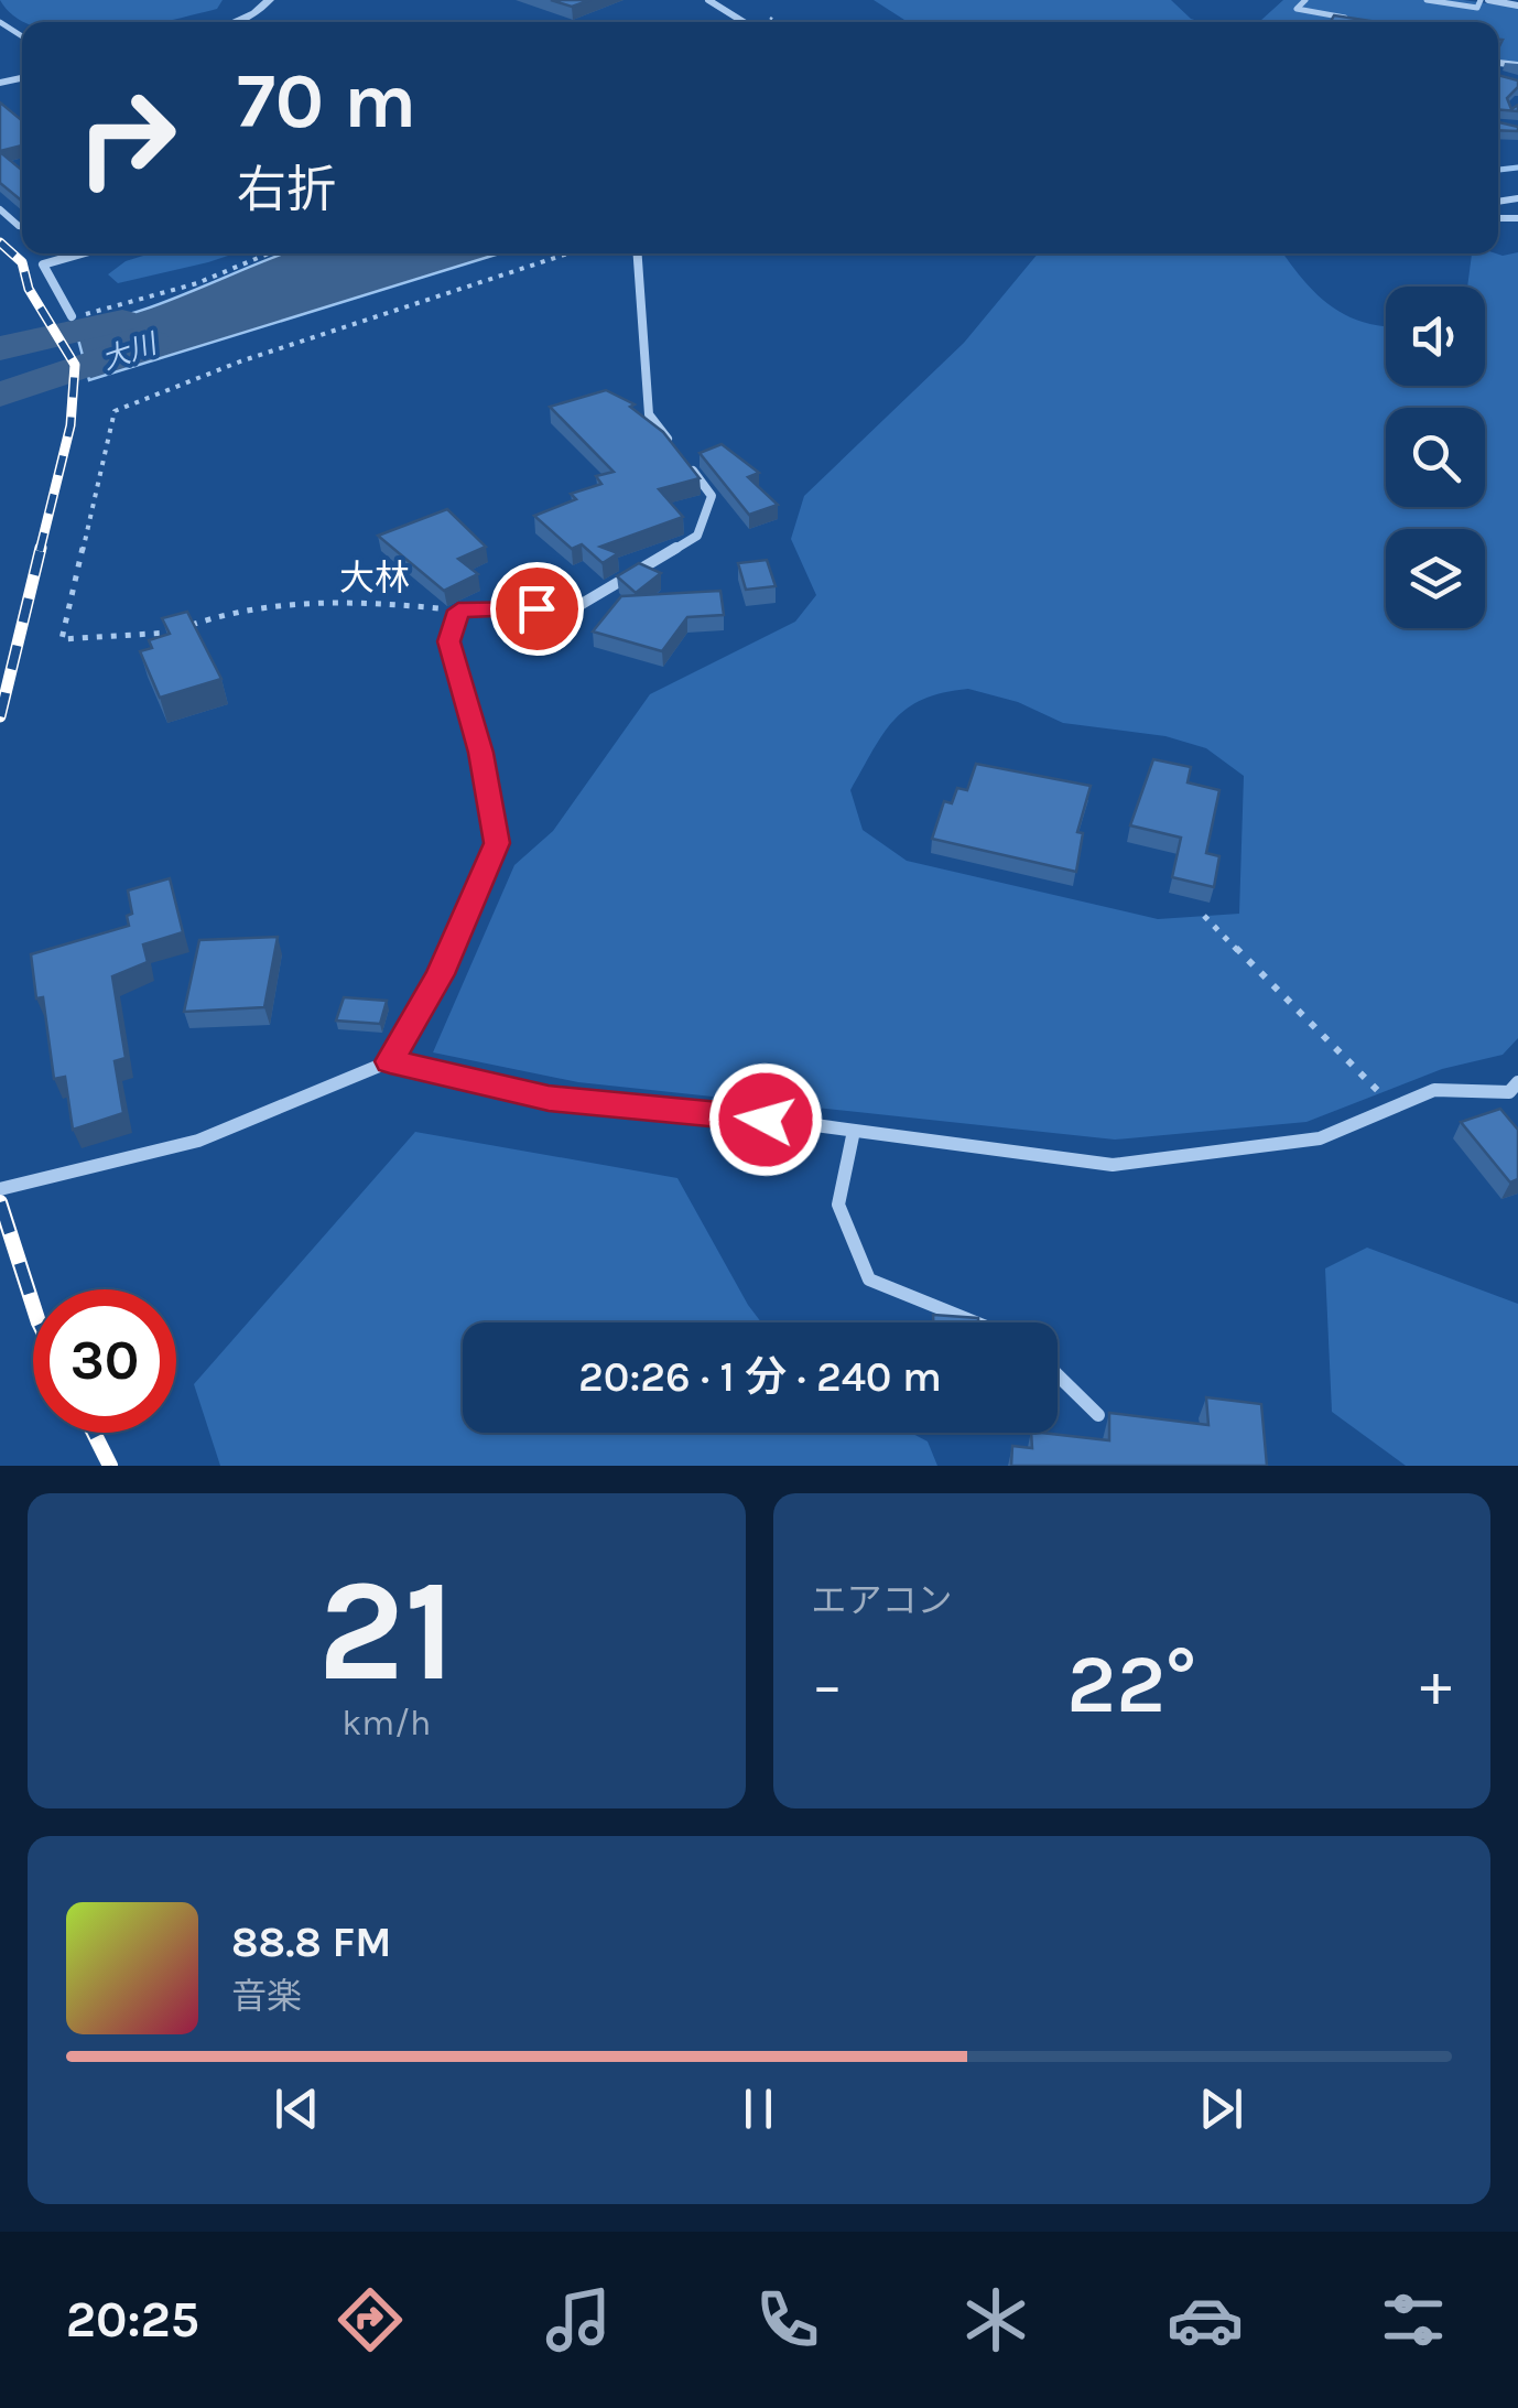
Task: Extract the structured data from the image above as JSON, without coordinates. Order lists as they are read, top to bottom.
{
  "districts": ["大林"],
  "water": ["大川"],
  "page": {
    "turn": ["70 m", "右折"],
    "limit": "30",
    "trip": "20:26 · 1 分 · 240 m",
    "tile": [
      ["21", "km/h"],
      "エアコン"
    ],
    "heat": ["−", "22°", "+"],
    "song": ["88.8 FM", "音楽"],
    "tabs": "20:25"
  }
}
